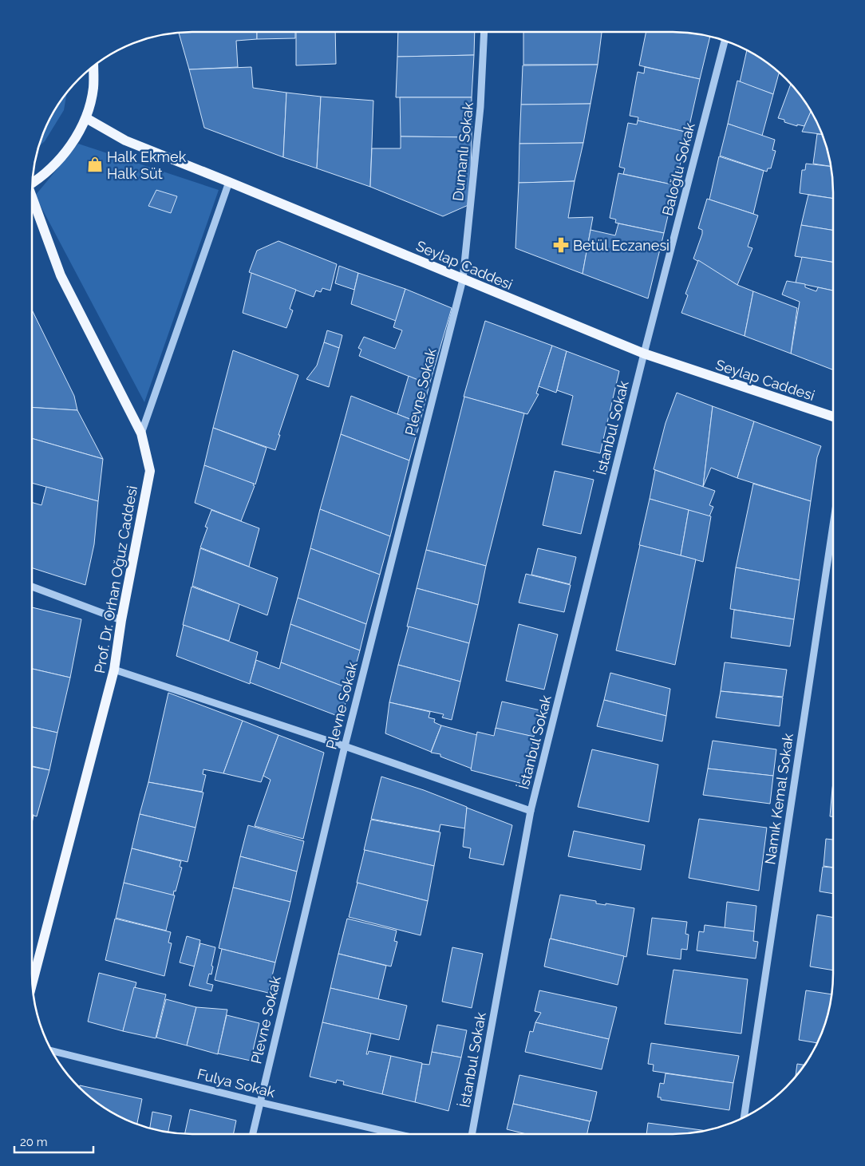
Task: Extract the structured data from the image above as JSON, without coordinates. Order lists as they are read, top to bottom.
{
  "streets": {
    "main road": ["Seylap Caddesi", "Prof. Dr. Orhan Oğuz Caddesi"],
    "street": [
      "Dumanlı Sokak",
      "Baloğlu Sokak",
      "Plevne Sokak",
      "İstanbul Sokak",
      "Namık Kemal Sokak",
      "Fulya Sokak"
    ]
  },
  "crossings": [
    ["Dumanlı Sokak", "Seylap Caddesi"],
    ["Dumanlı Sokak", "Plevne Sokak"],
    ["Baloğlu Sokak", "Seylap Caddesi"],
    ["Baloğlu Sokak", "İstanbul Sokak"],
    ["Seylap Caddesi", "Plevne Sokak"],
    ["Seylap Caddesi", "İstanbul Sokak"],
    ["Plevne Sokak", "Fulya Sokak"]
  ],
  "places": {
    "shop": ["Halk Ekmek Halk Süt"],
    "pharmacy": ["Betül Eczanesi"]
  },
  "scale_bar": "20 m"
}
